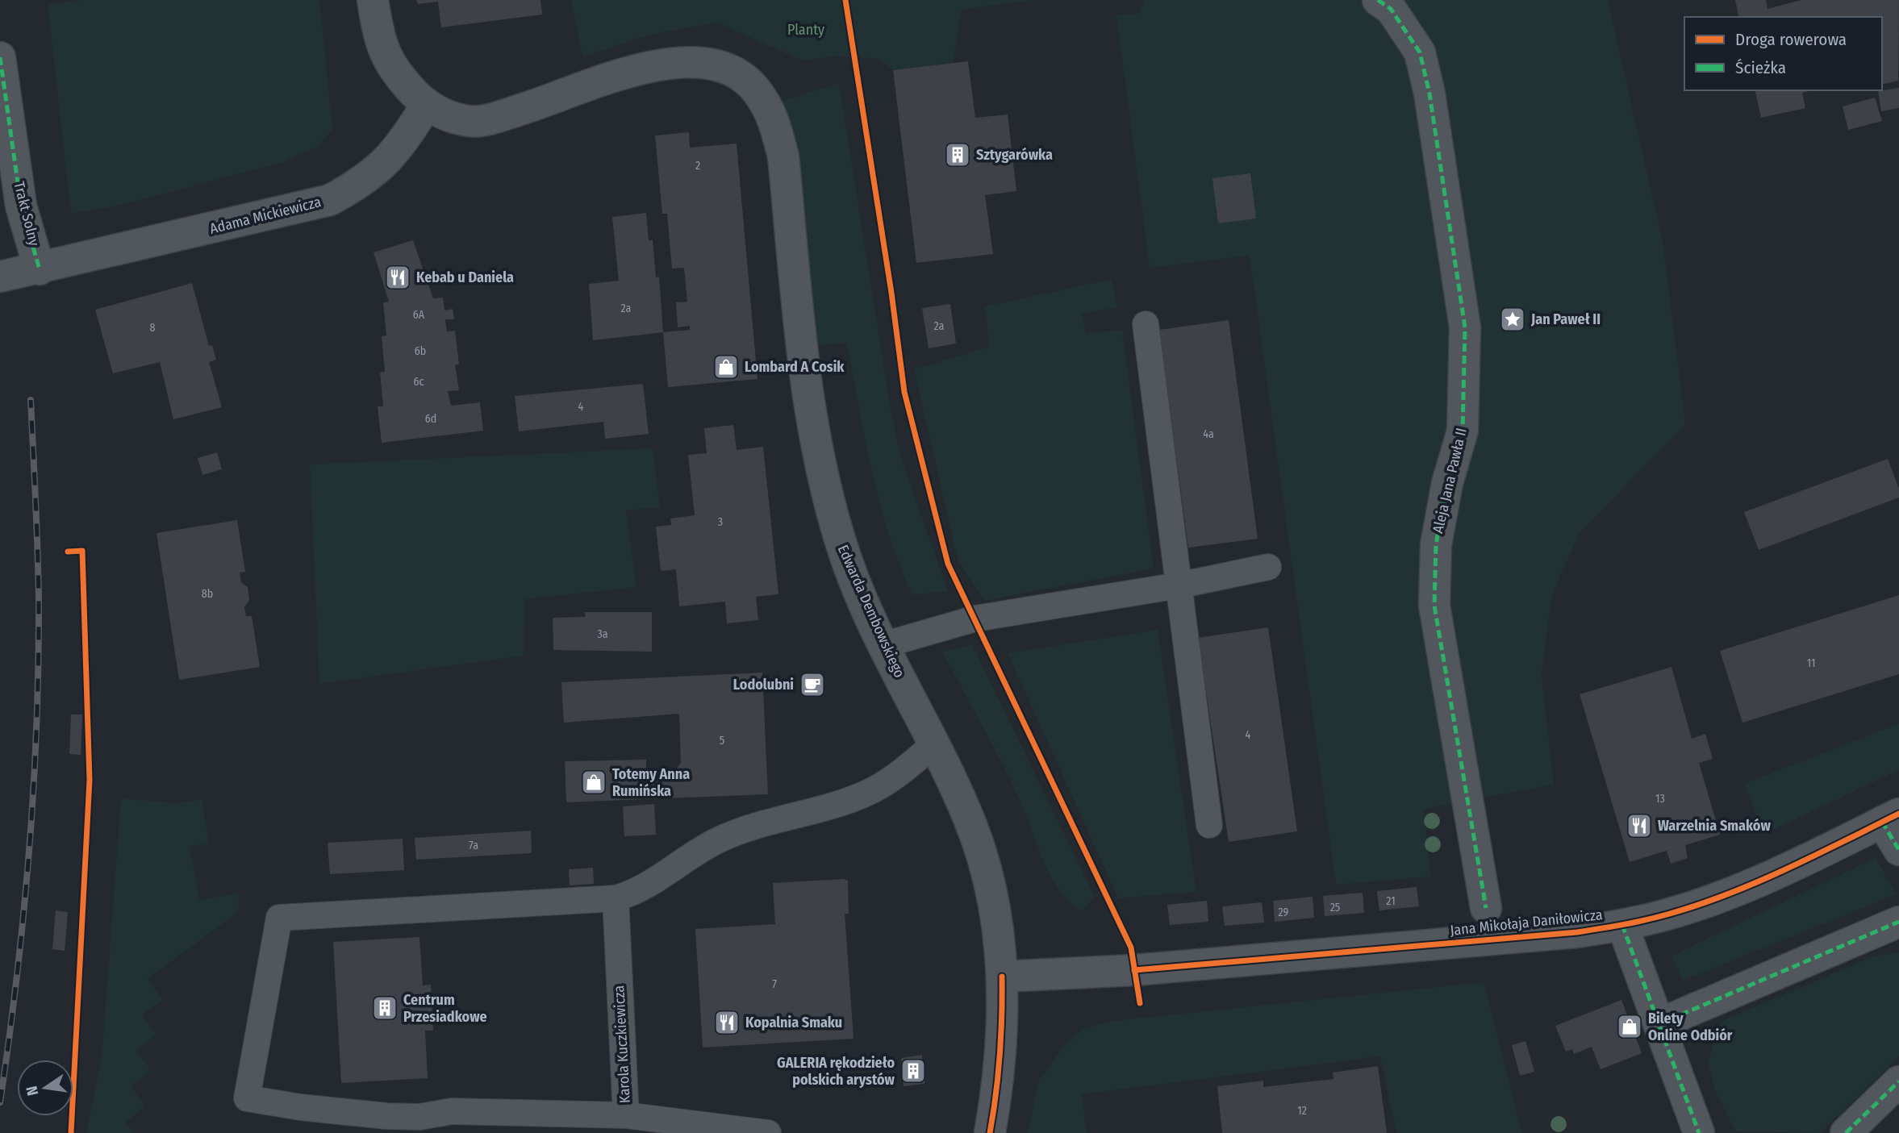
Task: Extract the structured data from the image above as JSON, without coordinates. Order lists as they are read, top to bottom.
{
  "streets": {
    "street": [
      "Trakt Solny",
      "Adama Mickiewicza",
      "Aleja Jana Pawła II",
      "Edwarda Dembowskiego",
      "Jana Mikołaja Daniłowicza"
    ],
    "lane": ["Karola Kuczkiewicza"]
  },
  "crossings": [
    ["Trakt Solny", "Adama Mickiewicza"],
    ["Adama Mickiewicza", "Edwarda Dembowskiego"],
    ["Edwarda Dembowskiego", "Jana Mikołaja Daniłowicza"]
  ],
  "parks": ["Planty"],
  "places": {
    "building": ["Sztygarówka", "Centrum Przesiadkowe", "GALERIA rękodzieło polskich arystów"],
    "restaurant": ["Kebab u Daniela", "Warzelnia Smaków", "Kopalnia Smaku"],
    "place": ["Jan Paweł II"],
    "shop": ["Lombard A Cosik", "Totemy Anna Rumińska", "Bilety Online Odbiór"],
    "cafe": ["Lodolubni"]
  },
  "house_numbers": [
    "2",
    "2a",
    "6A",
    "2a",
    "8",
    "6b",
    "6c",
    "4",
    "6d",
    "4a",
    "3",
    "8b",
    "3a",
    "11",
    "4",
    "5",
    "13",
    "7a",
    "21",
    "25",
    "29",
    "7",
    "12"
  ],
  "legend": ["Droga rowerowa", "Ścieżka"],
  "north": "left"
}
